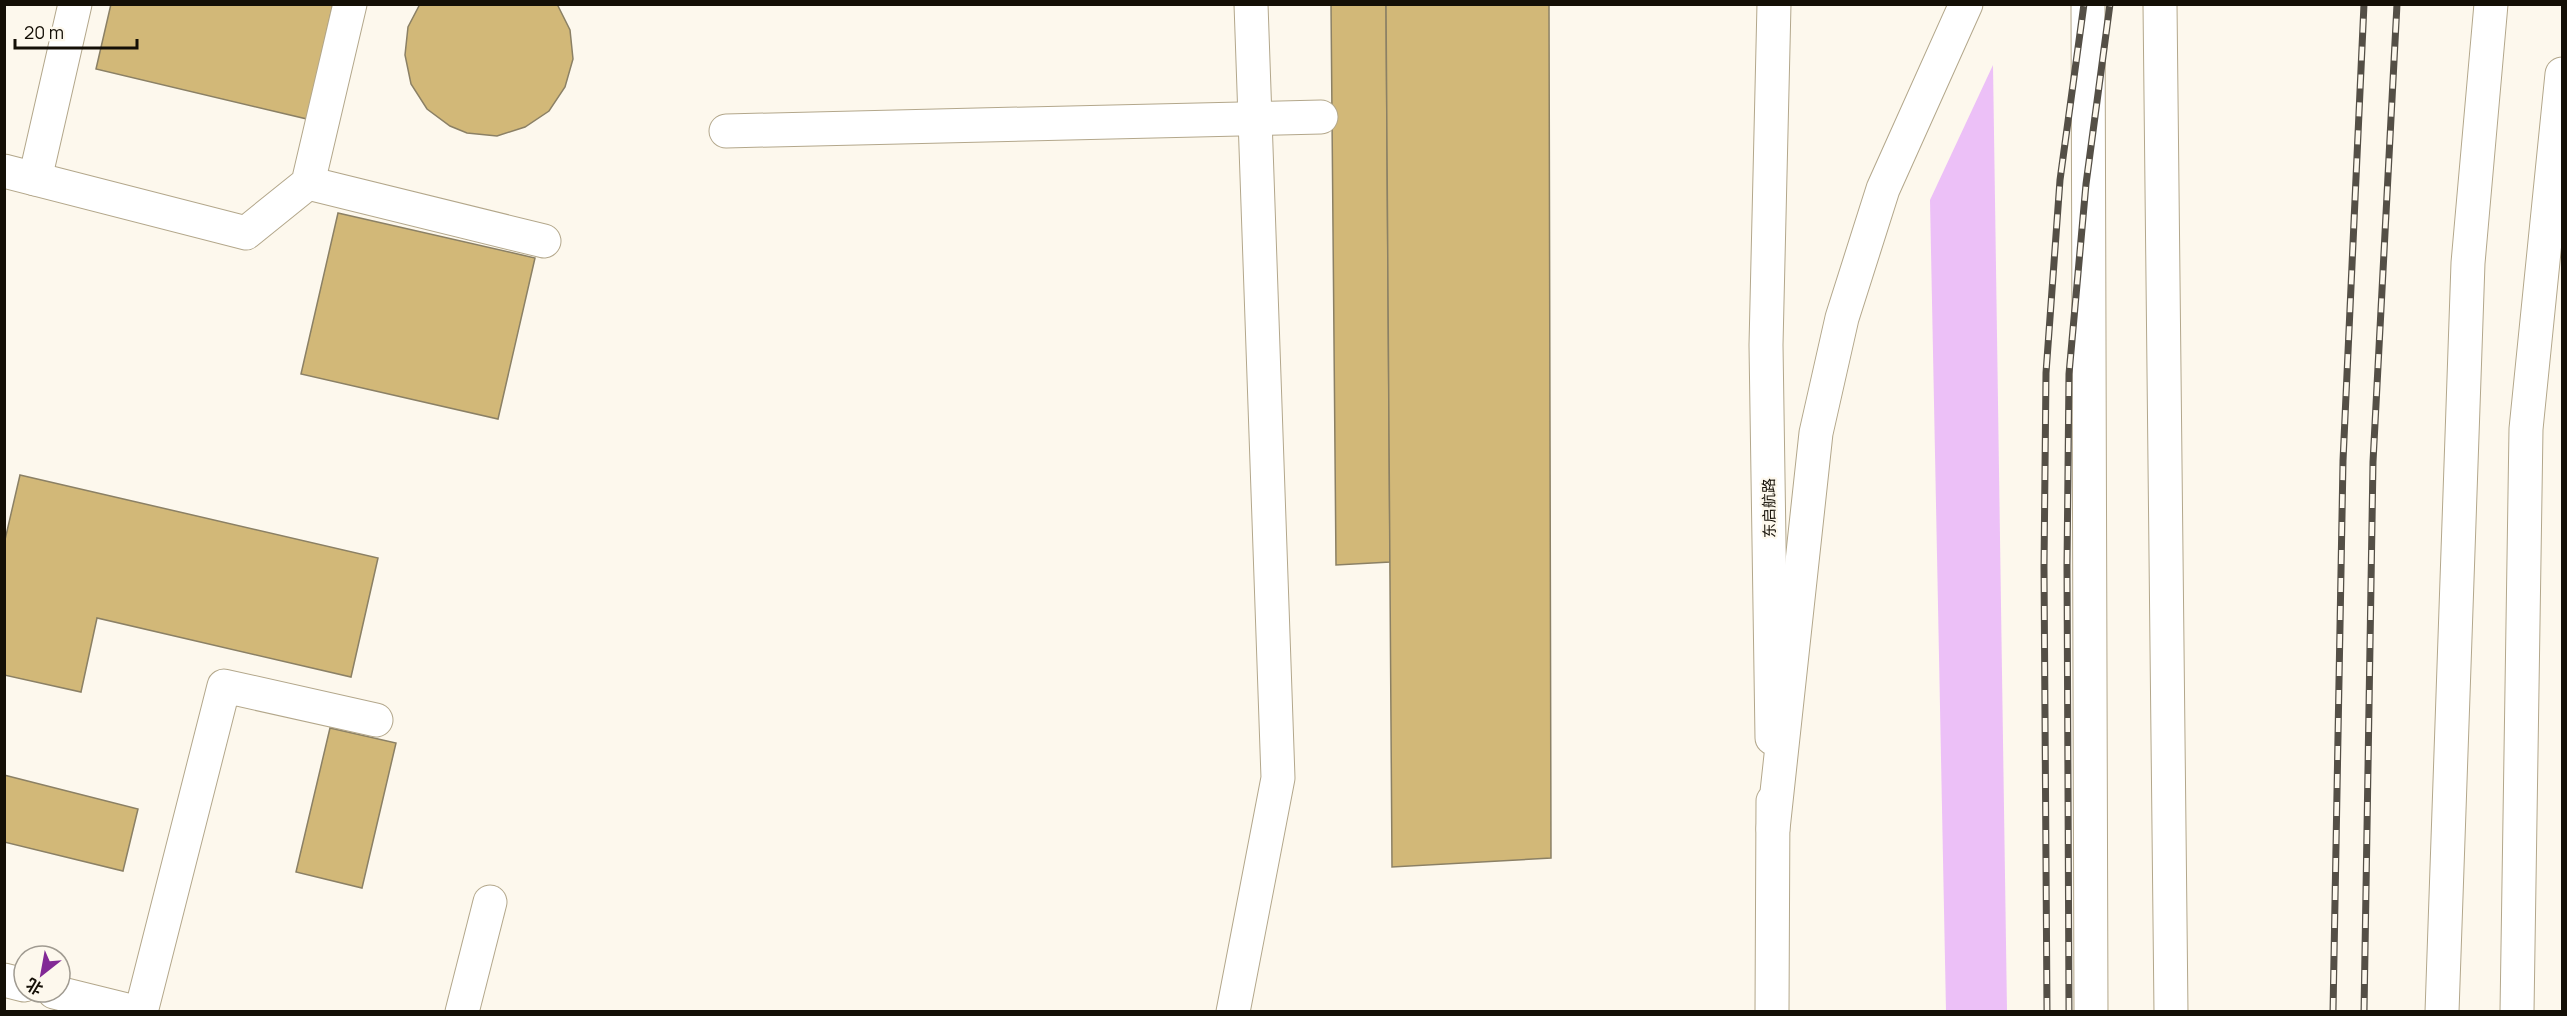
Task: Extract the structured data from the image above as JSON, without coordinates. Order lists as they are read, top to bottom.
{
  "streets": {
    "main road": ["东启航路"]
  },
  "scale_bar": "20 m",
  "north": "bottom left"
}
